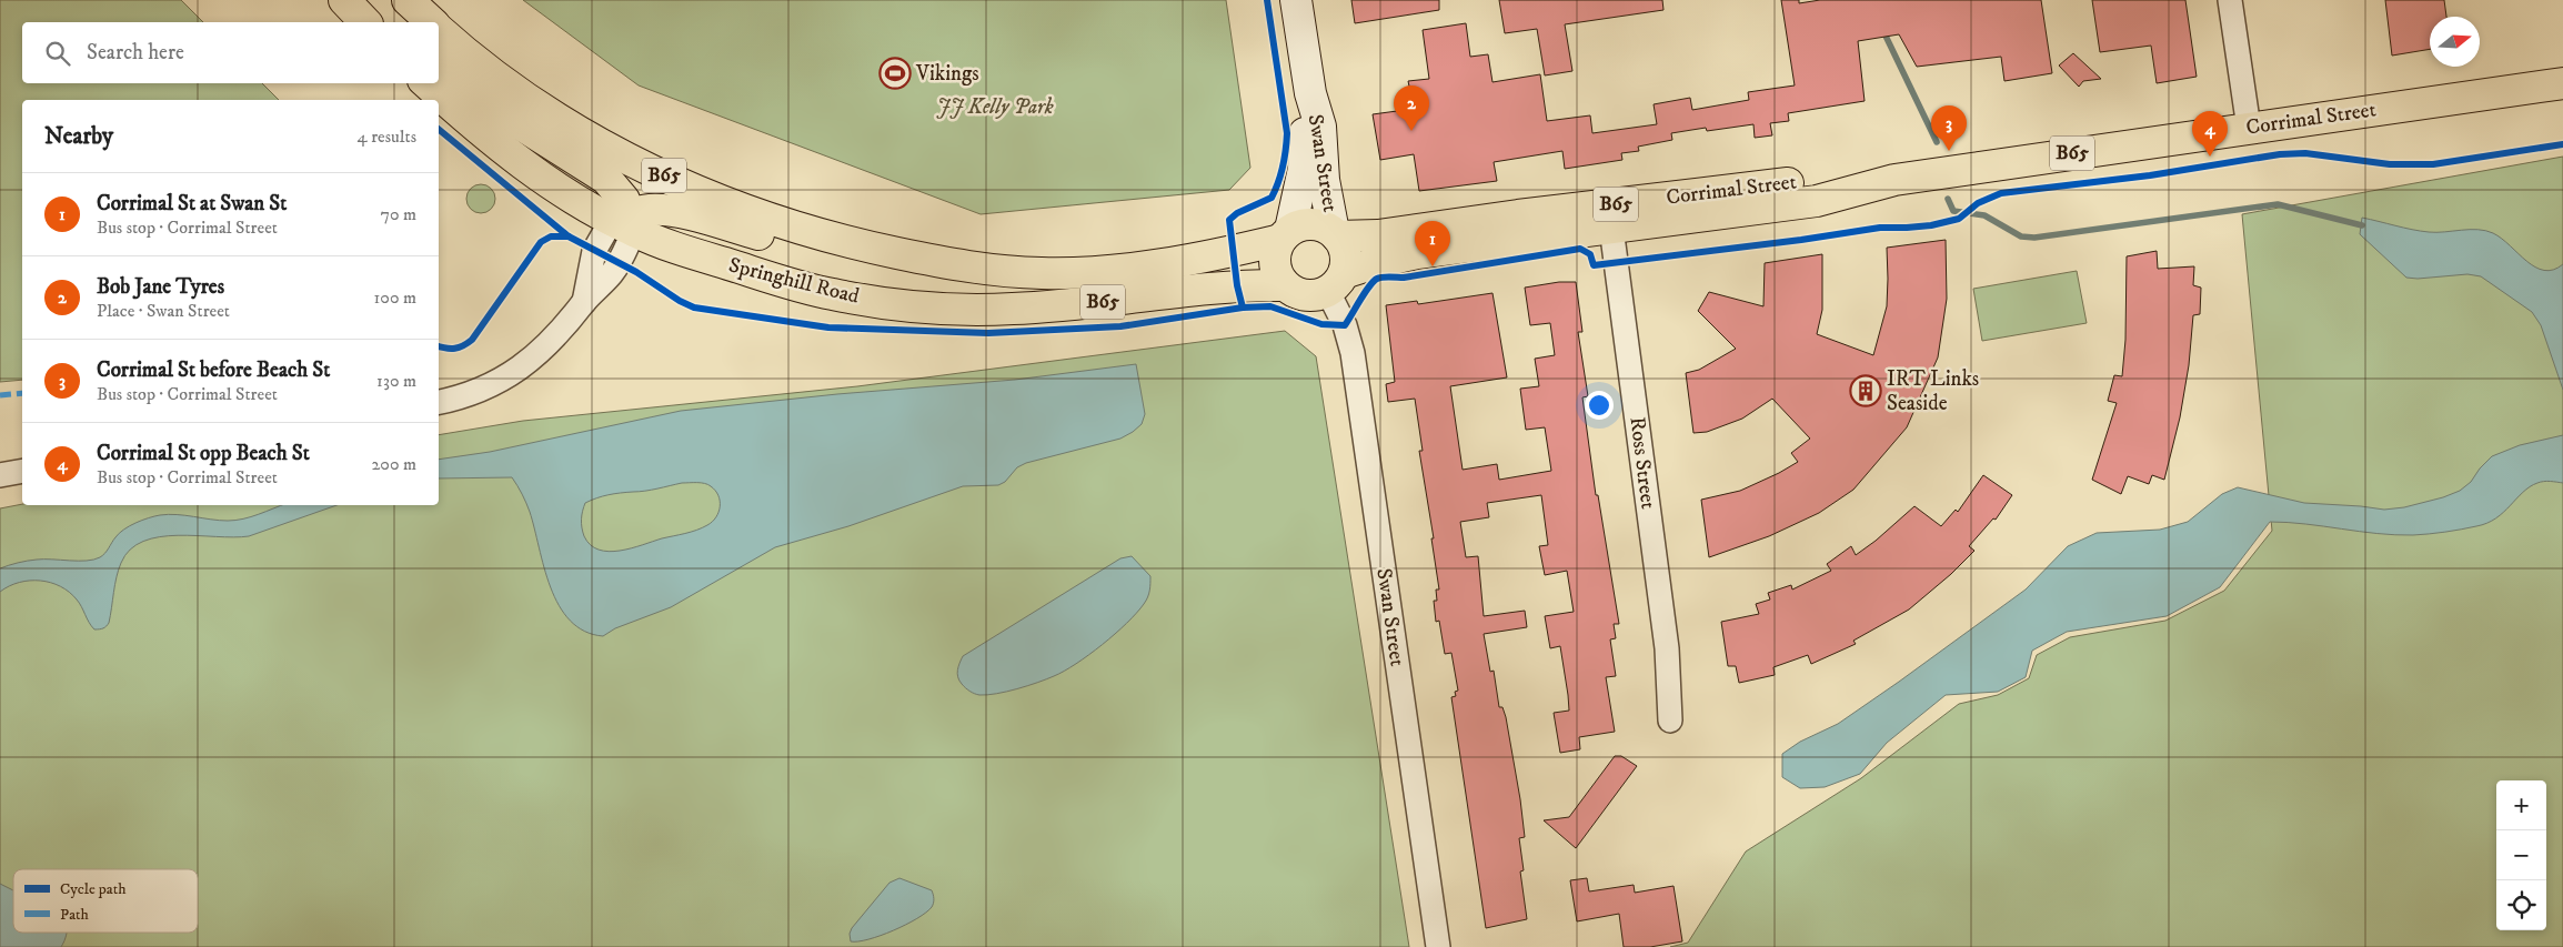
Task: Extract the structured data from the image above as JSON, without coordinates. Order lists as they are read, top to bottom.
{
  "streets": {
    "main road": ["Corrimal Street", "B65", "Springhill Road"],
    "street": ["Swan Street", "Ross Street"]
  },
  "crossings": [
    ["Corrimal Street", "B65"],
    ["Corrimal Street", "Swan Street"],
    ["Corrimal Street", "Springhill Road"],
    ["Corrimal Street", "Ross Street"],
    ["B65", "Swan Street"],
    ["B65", "Springhill Road"],
    ["Swan Street", "Springhill Road"]
  ],
  "parks": ["JJ Kelly Park"],
  "places": {
    "sports": ["Vikings"],
    "building": ["IRT Links Seaside"]
  },
  "legend": ["Cycle path", "Path"],
  "north": "right",
  "page": {
    "search": "Search here",
    "pins": [
      "2",
      "3",
      "4",
      "1"
    ],
    "heading": ["Nearby", "4 results"],
    "list": [
      {
        "mark": "1",
        "name": "Corrimal St at Swan St",
        "note": "Bus stop · Corrimal Street",
        "value": "70 m"
      },
      {
        "mark": "2",
        "name": "Bob Jane Tyres",
        "note": "Place · Swan Street",
        "value": "100 m"
      },
      {
        "mark": "3",
        "name": "Corrimal St before Beach St",
        "note": "Bus stop · Corrimal Street",
        "value": "130 m"
      },
      {
        "mark": "4",
        "name": "Corrimal St opp Beach St",
        "note": "Bus stop · Corrimal Street",
        "value": "200 m"
      }
    ],
    "map_buttons": ["+", "−"]
  }
}
